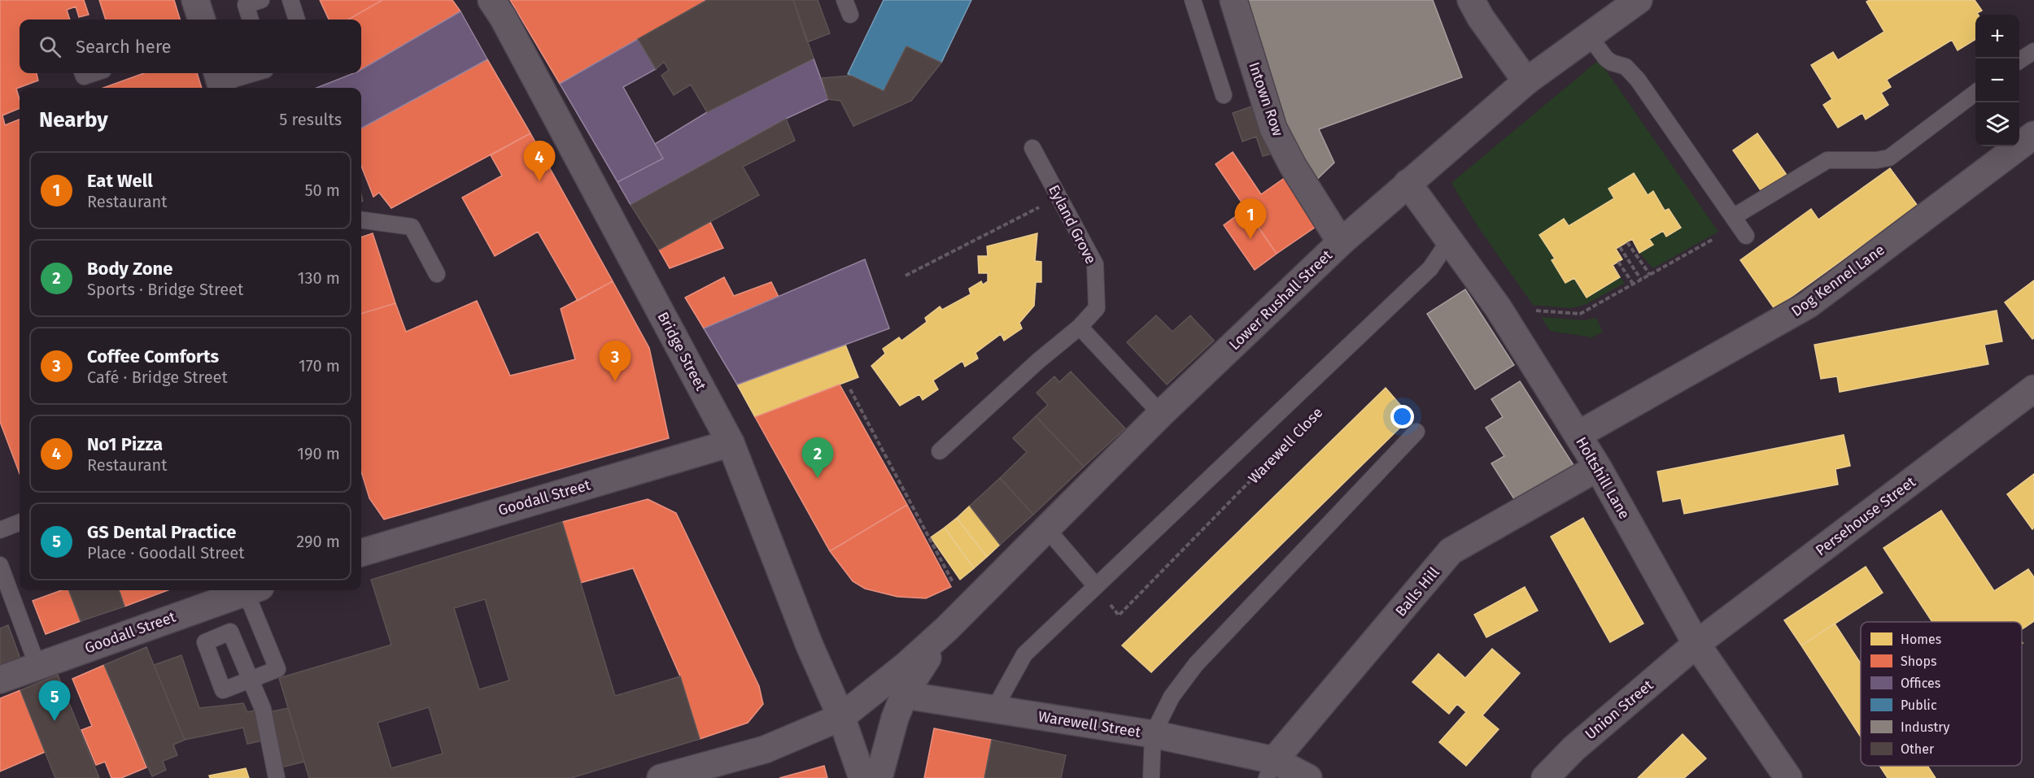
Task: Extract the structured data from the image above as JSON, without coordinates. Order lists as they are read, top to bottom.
{
  "streets": {
    "street": [
      "Intown Row",
      "Dog Kennel Lane",
      "Lower Rushall Street",
      "Bridge Street",
      "Holtshill Lane",
      "Goodall Street",
      "Persehouse Street",
      "Balls Hill",
      "Union Street",
      "Warewell Street"
    ],
    "lane": ["Eyland Grove"],
    "path": ["Warewell Close"]
  },
  "crossings": [
    ["Intown Row", "Lower Rushall Street"],
    ["Dog Kennel Lane", "Holtshill Lane"],
    ["Lower Rushall Street", "Bridge Street"],
    ["Lower Rushall Street", "Holtshill Lane"],
    ["Lower Rushall Street", "Warewell Street"],
    ["Bridge Street", "Goodall Street"],
    ["Holtshill Lane", "Persehouse Street"],
    ["Holtshill Lane", "Balls Hill"],
    ["Holtshill Lane", "Union Street"],
    ["Persehouse Street", "Union Street"],
    ["Balls Hill", "Warewell Street"]
  ],
  "legend": [
    "Homes",
    "Shops",
    "Offices",
    "Public",
    "Industry",
    "Other"
  ],
  "page": {
    "map_buttons": ["+", "−"],
    "search": "Search here",
    "heading": ["Nearby", "5 results"],
    "pins": [
      "4",
      "1",
      "3",
      "2",
      "5"
    ],
    "list": [
      {
        "mark": "1",
        "name": "Eat Well",
        "note": "Restaurant",
        "value": "50 m"
      },
      {
        "mark": "2",
        "name": "Body Zone",
        "note": "Sports · Bridge Street",
        "value": "130 m"
      },
      {
        "mark": "3",
        "name": "Coffee Comforts",
        "note": "Café · Bridge Street",
        "value": "170 m"
      },
      {
        "mark": "4",
        "name": "No1 Pizza",
        "note": "Restaurant",
        "value": "190 m"
      },
      {
        "mark": "5",
        "name": "GS Dental Practice",
        "note": "Place · Goodall Street",
        "value": "290 m"
      }
    ]
  }
}
